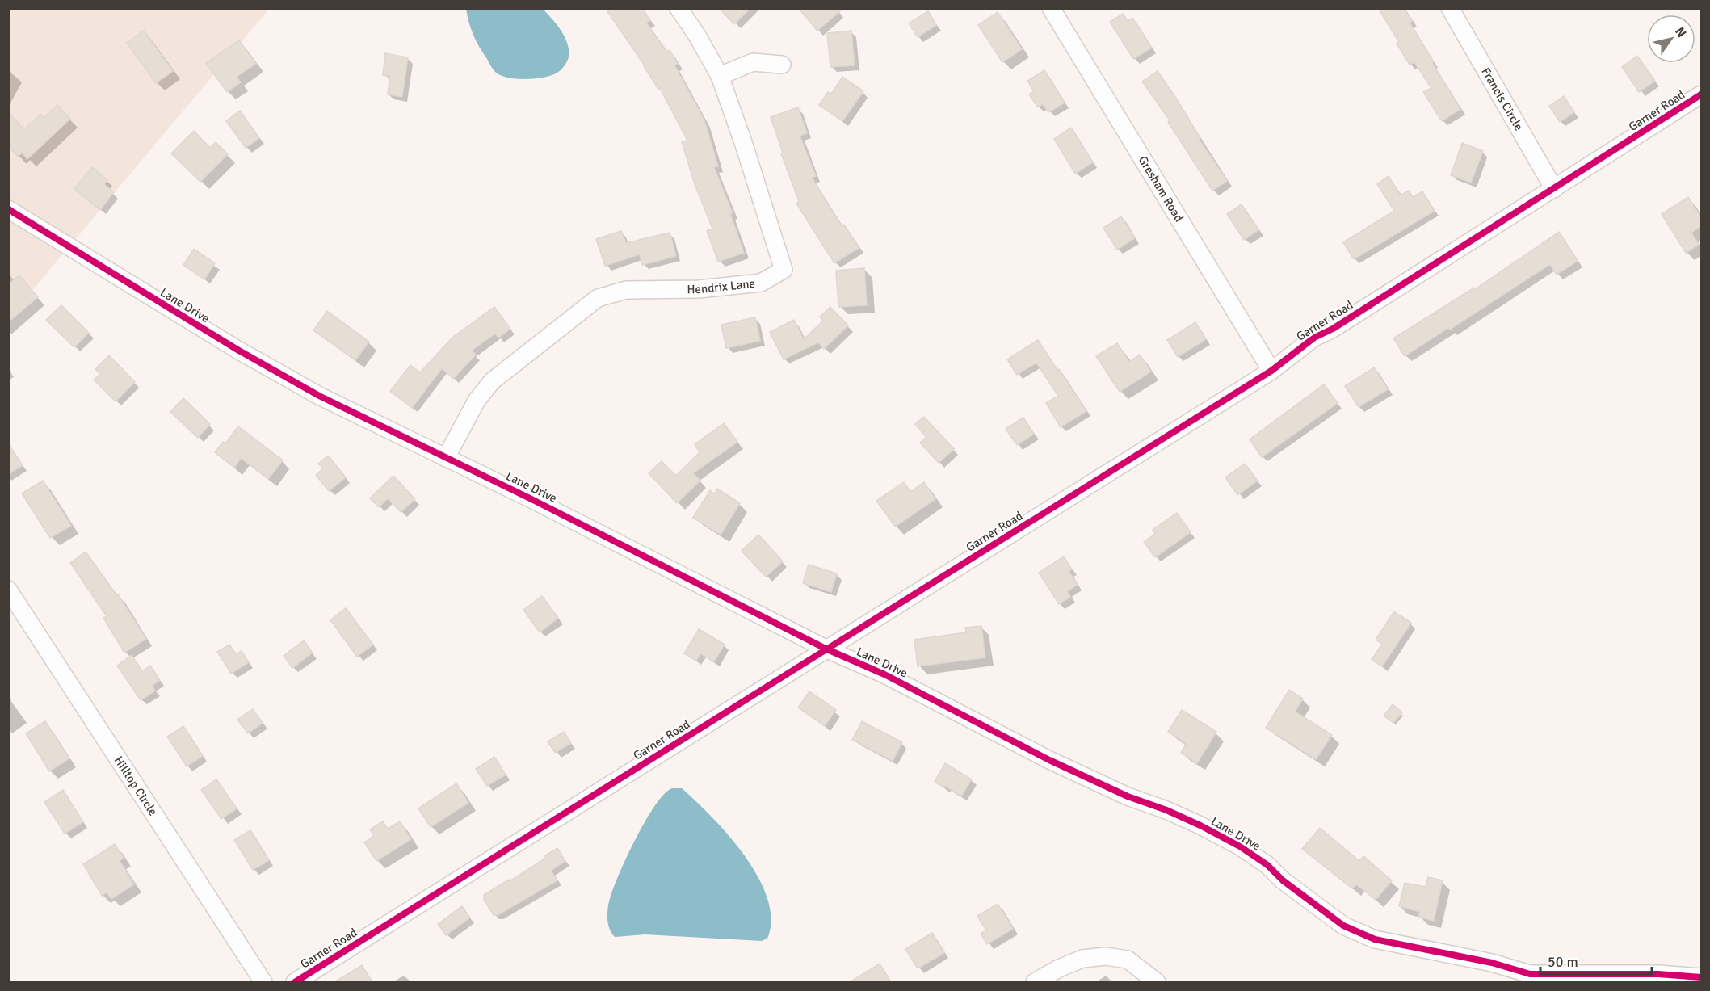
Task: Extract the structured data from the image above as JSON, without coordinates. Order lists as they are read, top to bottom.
{
  "streets": {
    "street": [
      "Francis Circle",
      "Garner Road",
      "Gresham Road",
      "Hendrix Lane",
      "Lane Drive",
      "Hilltop Circle"
    ]
  },
  "crossings": [
    ["Francis Circle", "Garner Road"],
    ["Garner Road", "Gresham Road"],
    ["Garner Road", "Lane Drive"],
    ["Hendrix Lane", "Lane Drive"]
  ],
  "scale_bar": "50 m",
  "north": "top right"
}
